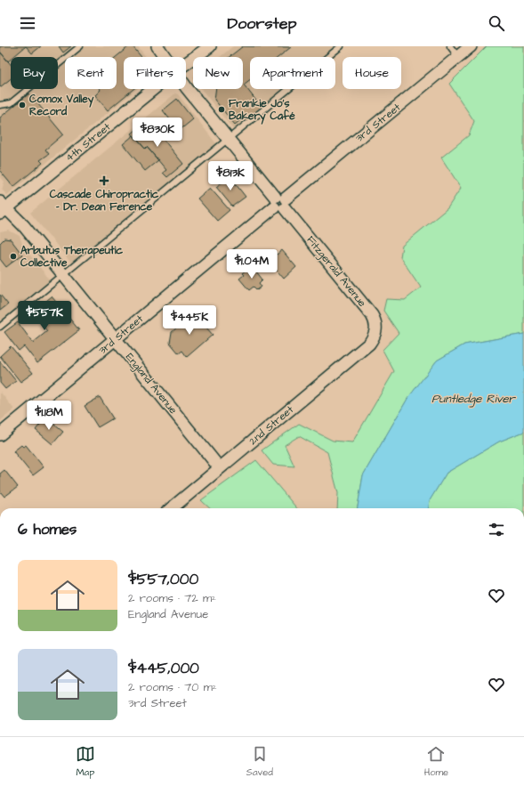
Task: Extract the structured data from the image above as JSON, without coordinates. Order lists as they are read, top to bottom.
{
  "streets": {
    "street": [
      "3rd Street",
      "4th Street",
      "Fitzgerald Avenue",
      "England Avenue",
      "2nd Street"
    ]
  },
  "crossings": [
    ["3rd Street", "Fitzgerald Avenue"],
    ["3rd Street", "England Avenue"],
    ["4th Street", "England Avenue"],
    ["Fitzgerald Avenue", "2nd Street"],
    ["England Avenue", "2nd Street"]
  ],
  "water": ["Puntledge River"],
  "places": {
    "other": ["Comox Valley Record", "Frankie Jo's Bakery Café", "Arbutus Therapeutic Collective"],
    "health": ["Cascade Chiropractic - Dr. Dean Ference"]
  },
  "page": {
    "header": "Doorstep",
    "chip": [
      "Buy",
      "Rent",
      "Filters",
      "New",
      "Apartment",
      "House"
    ],
    "price": [
      "$830K",
      "$813K",
      "$1.04M",
      "$557K",
      "$445K",
      "$1.18M"
    ],
    "heading": "6 homes",
    "list": [
      {
        "name": "$557,000",
        "note": "2 rooms · 72 m² · England Avenue"
      },
      {
        "name": "$445,000",
        "note": "2 rooms · 70 m² · 3rd Street"
      }
    ],
    "tabs": ["Map", "Saved", "Home"]
  }
}
